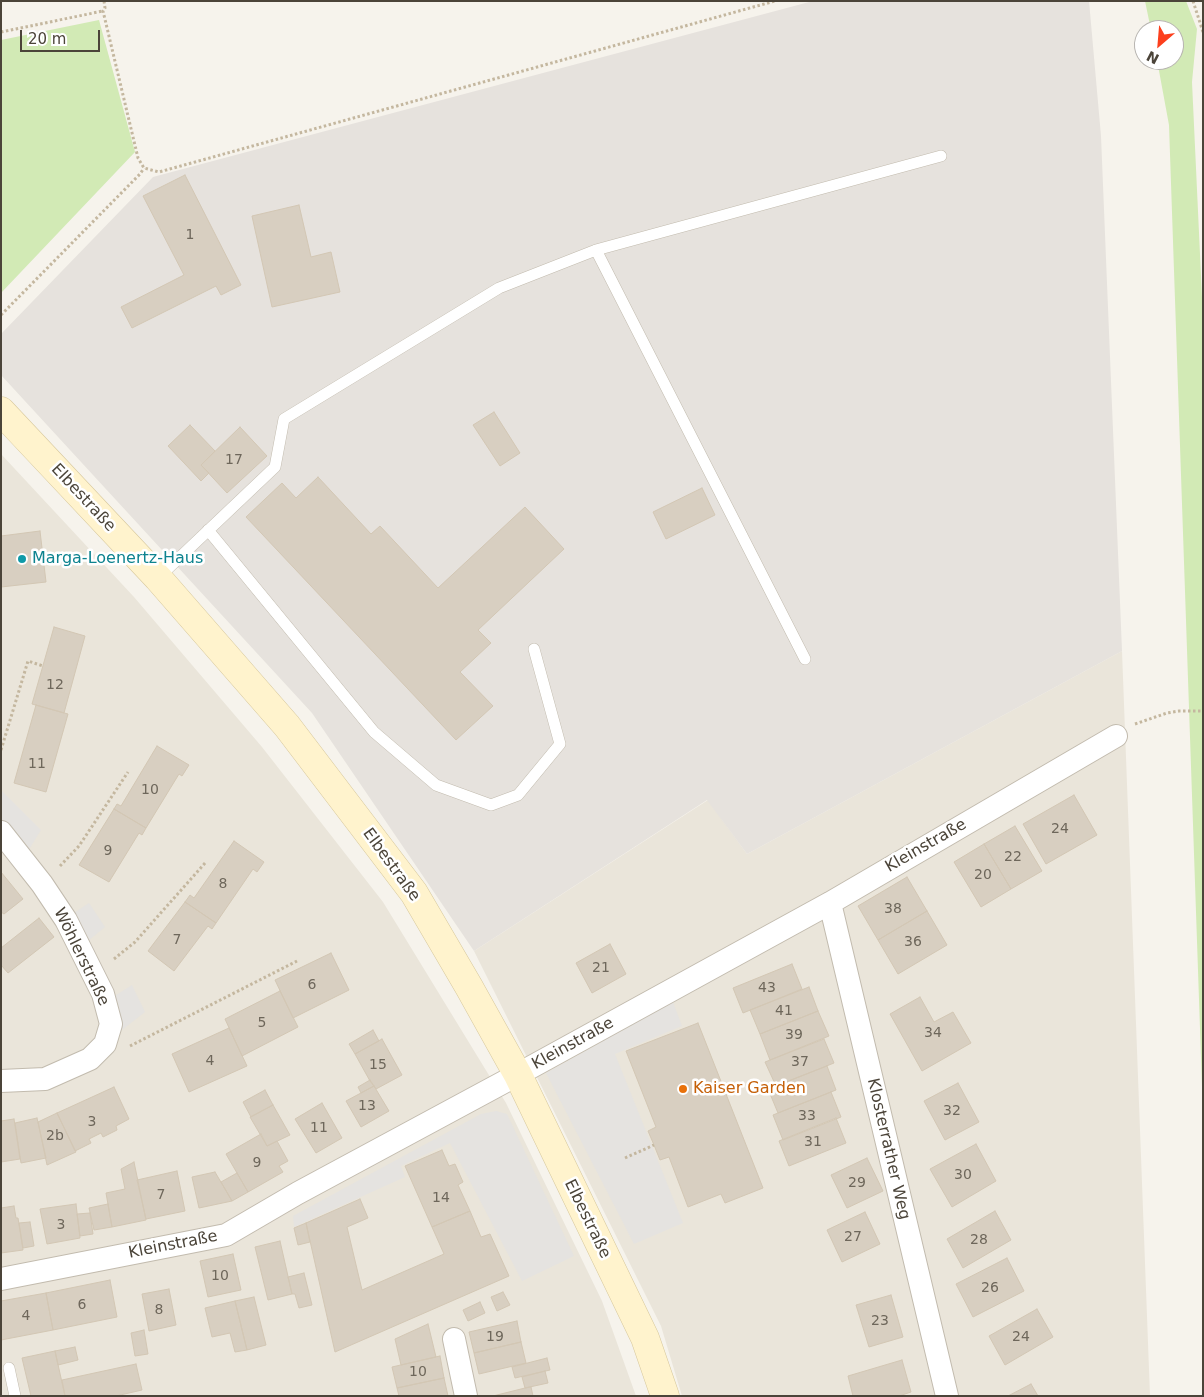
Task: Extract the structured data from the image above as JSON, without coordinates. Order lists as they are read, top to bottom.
{
  "streets": {
    "main road": ["Elbestraße"],
    "street": ["Kleinstraße", "Wöhlerstraße", "Klosterrather Weg"]
  },
  "crossings": [
    ["Elbestraße", "Kleinstraße"],
    ["Kleinstraße", "Klosterrather Weg"]
  ],
  "places": ["Marga-Loenertz-Haus", "Kaiser Garden"],
  "house_numbers": [
    "1",
    "17",
    "12",
    "11",
    "10",
    "24",
    "9",
    "22",
    "20",
    "8",
    "38",
    "7",
    "36",
    "21",
    "6",
    "43",
    "41",
    "5",
    "34",
    "39",
    "4",
    "37",
    "15",
    "13",
    "32",
    "33",
    "3",
    "11",
    "2b",
    "31",
    "9",
    "30",
    "29",
    "7",
    "14",
    "3",
    "27",
    "28",
    "10",
    "26",
    "6",
    "8",
    "4",
    "23",
    "19",
    "24",
    "10"
  ],
  "scale_bar": "20 m",
  "north": "bottom left"
}
